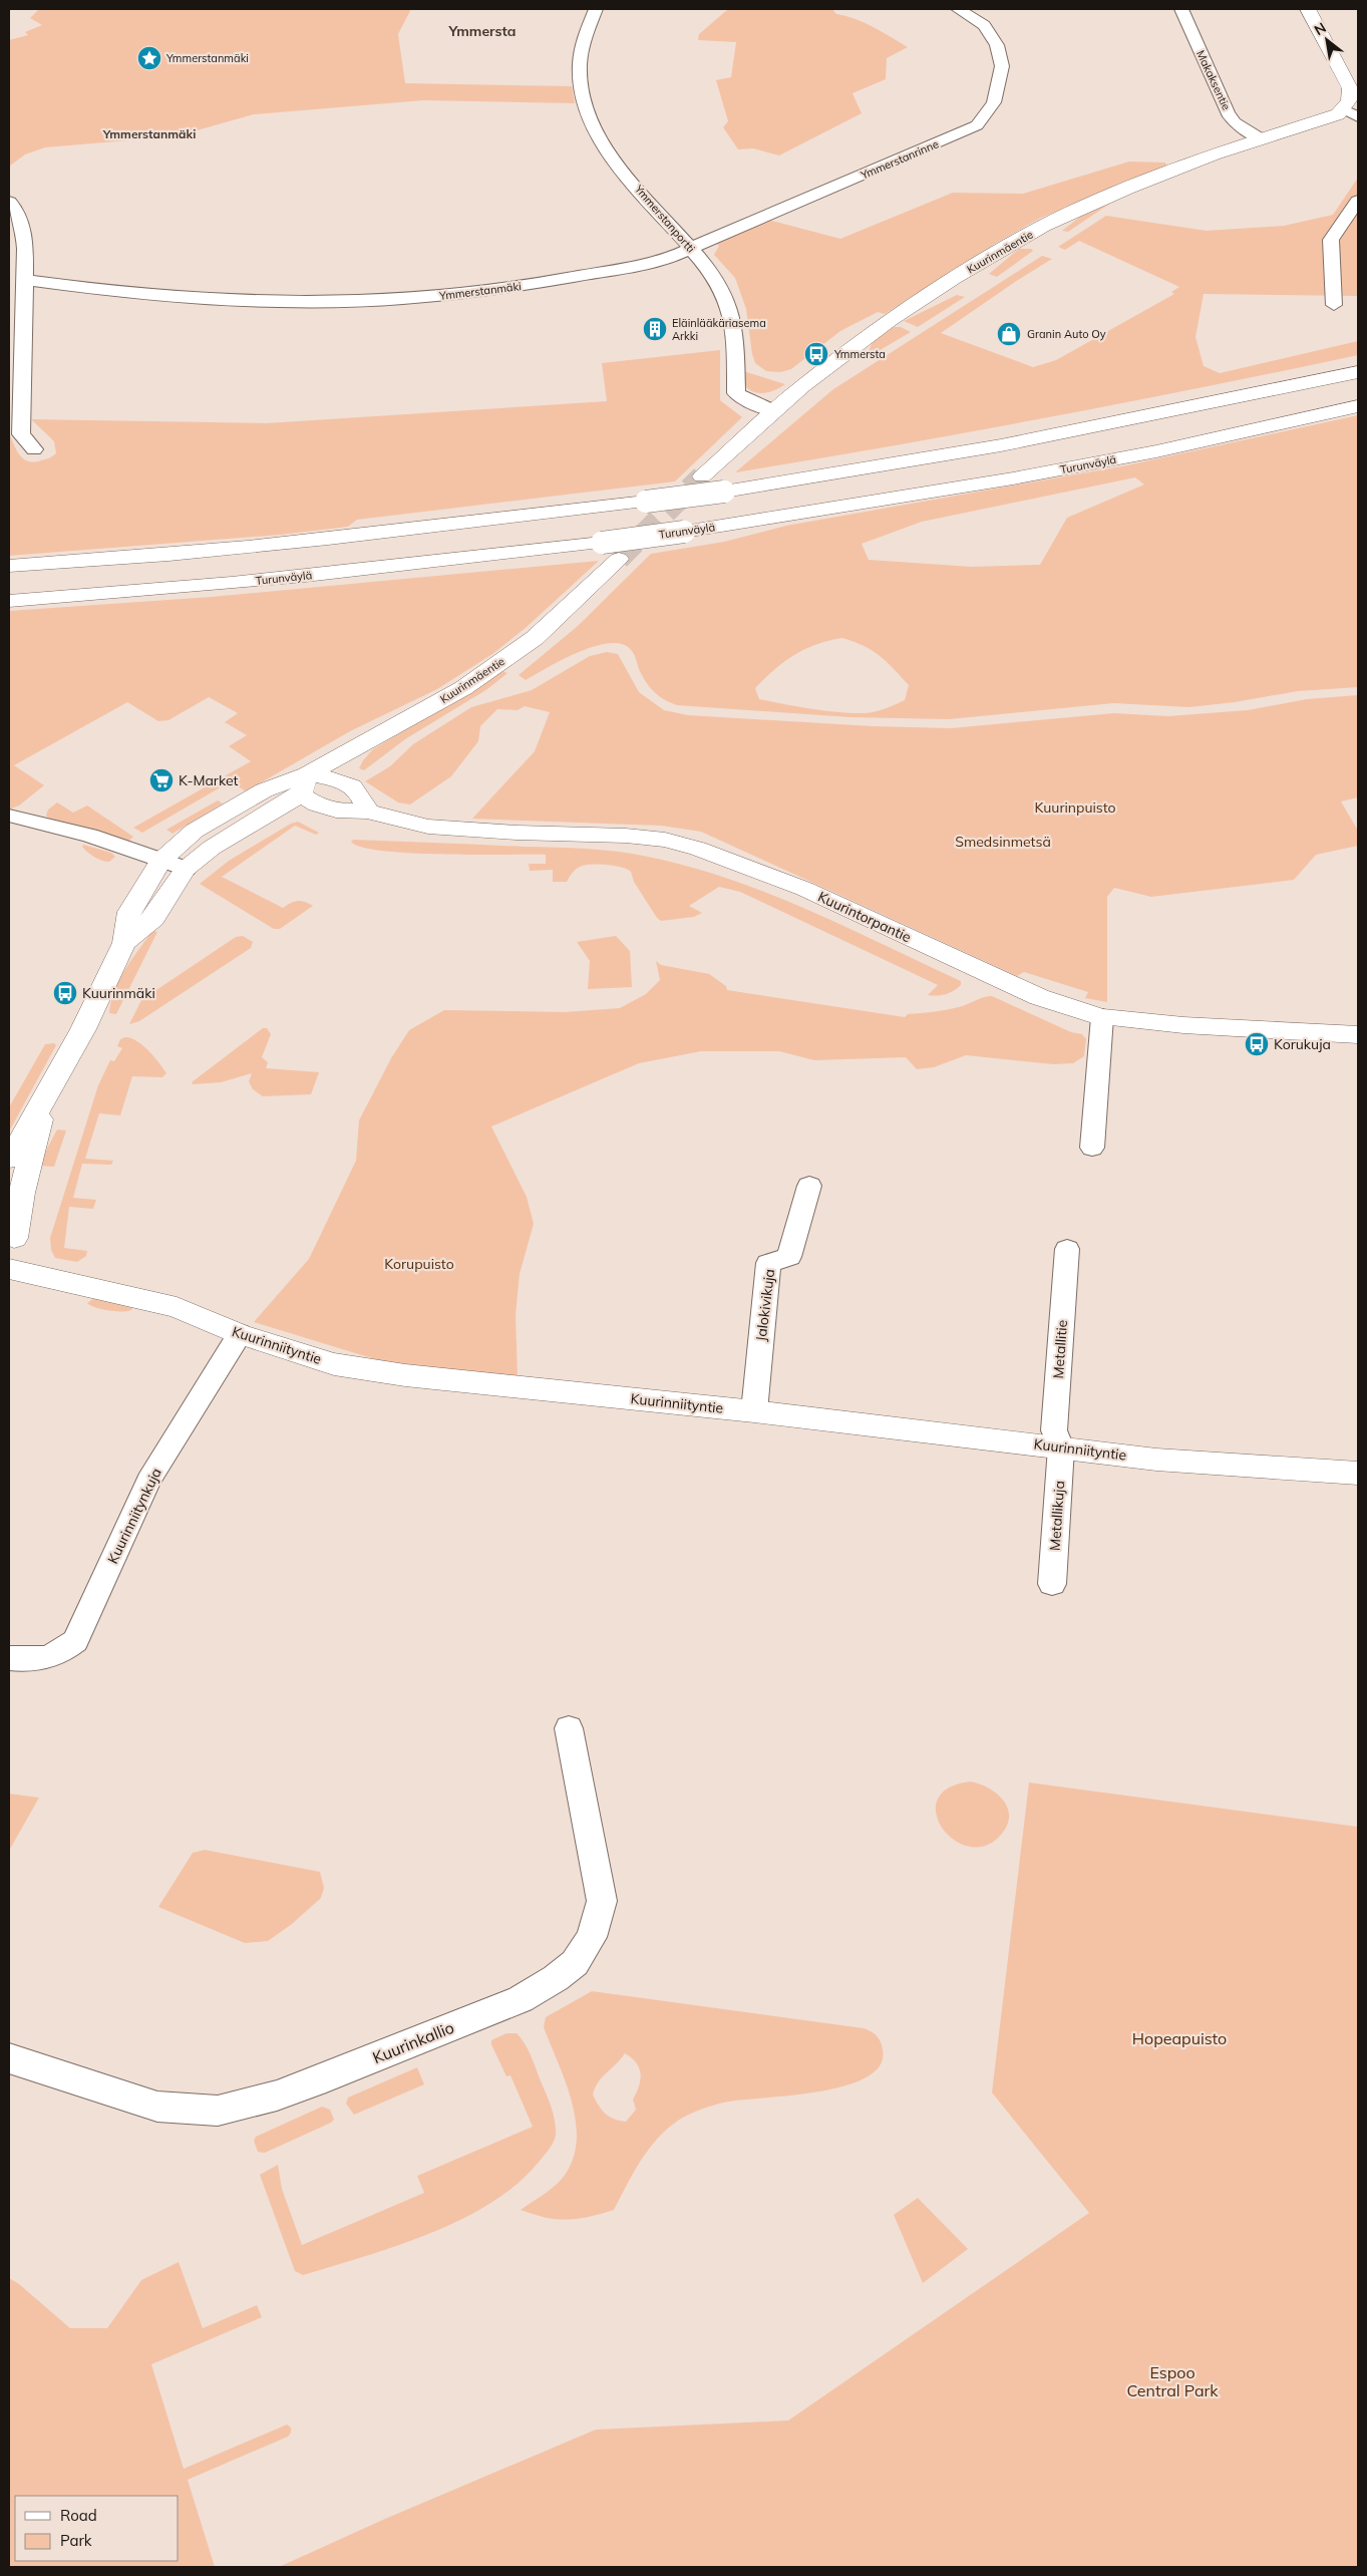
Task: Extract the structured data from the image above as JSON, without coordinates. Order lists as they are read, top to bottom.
{
  "streets": {
    "main road": [
      "Kuurinmäentie",
      "Turunväylä",
      "Kuurintorpantie",
      "Kuurinniityntie"
    ],
    "street": [
      "Makaksentie",
      "Ymmerstanrinne",
      "Ymmerstanportti",
      "Ymmerstanmäki",
      "Jalokivikuja",
      "Metallitie",
      "Kuurinniitynkuja",
      "Metallikuja",
      "Kuurinkallio"
    ]
  },
  "crossings": [
    ["Makaksentie", "Kuurinmäentie"],
    ["Ymmerstanrinne", "Ymmerstanportti"],
    ["Ymmerstanrinne", "Ymmerstanmäki"],
    ["Ymmerstanportti", "Kuurinmäentie"],
    ["Ymmerstanportti", "Ymmerstanmäki"],
    ["Kuurinmäentie", "Kuurintorpantie"],
    ["Jalokivikuja", "Kuurinniityntie"],
    ["Kuurinniityntie", "Metallitie"],
    ["Kuurinniityntie", "Kuurinniitynkuja"],
    ["Kuurinniityntie", "Metallikuja"],
    ["Metallitie", "Metallikuja"]
  ],
  "districts": ["Ymmersta", "Ymmerstanmäki"],
  "parks": [
    "Kuurinpuisto",
    "Smedsinmetsä",
    "Korupuisto",
    "Hopeapuisto",
    "Espoo Central Park"
  ],
  "places": {
    "place": ["Ymmerstanmäki"],
    "building": ["Eläinlääkäriasema Arkki"],
    "shop": ["Granin Auto Oy"],
    "bus stop": ["Ymmersta", "Kuurinmäki", "Korukuja"],
    "supermarket": ["K-Market"]
  },
  "legend": ["Road", "Park"],
  "north": "top left"
}
